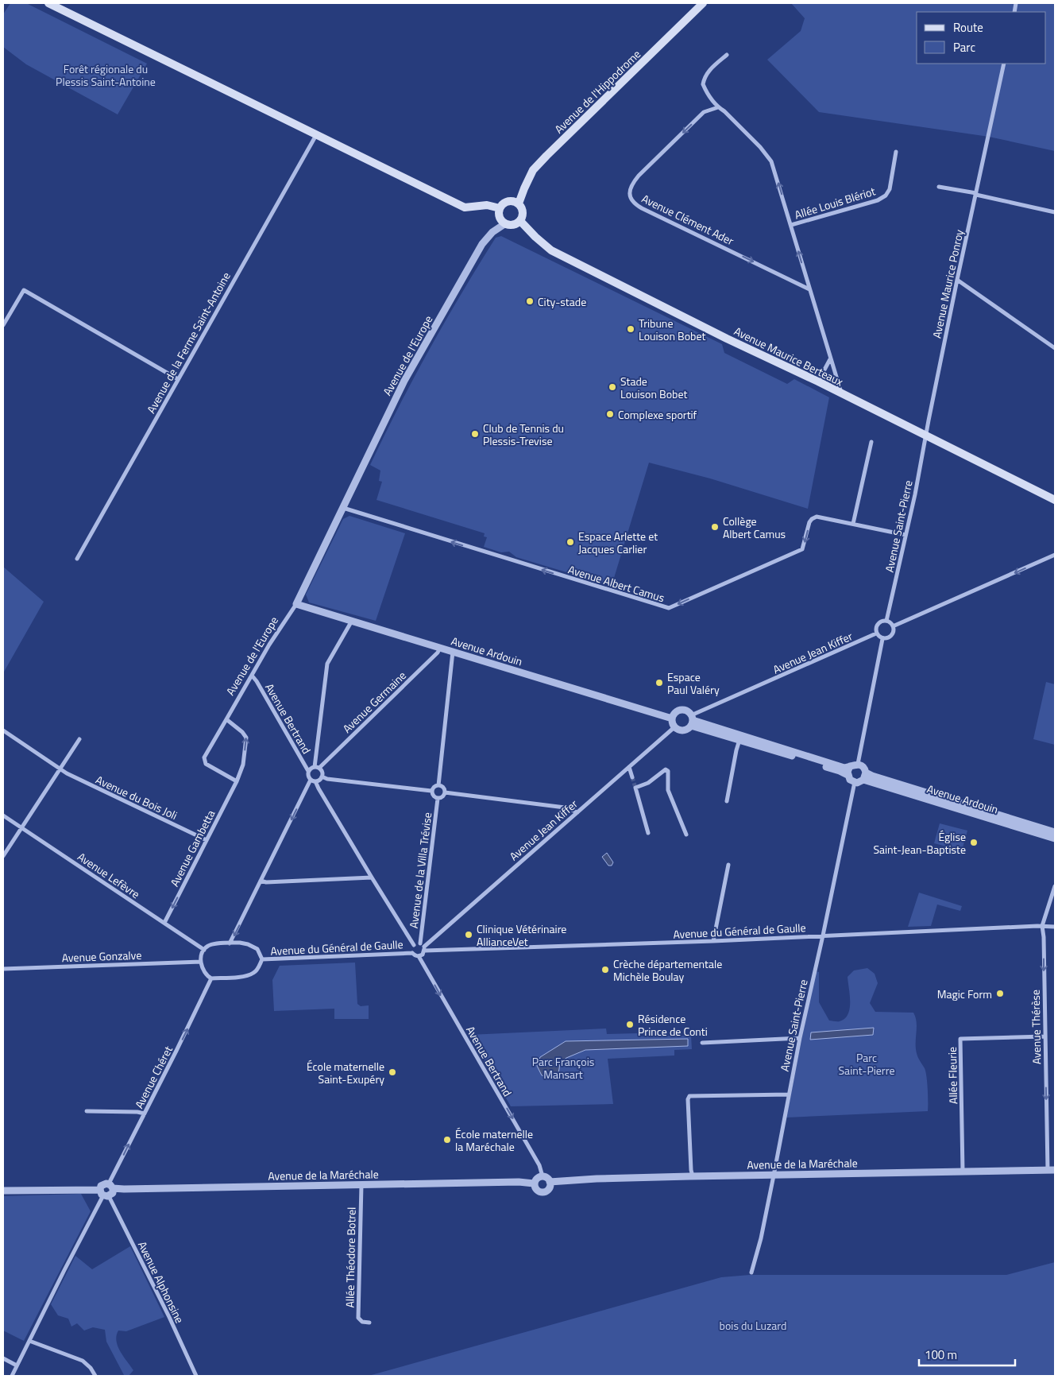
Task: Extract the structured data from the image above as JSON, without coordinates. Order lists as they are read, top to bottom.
{
  "streets": {
    "main road": ["Avenue de l'Hippodrome", "Avenue Maurice Berteaux"],
    "street": [
      "Allée Louis Blériot",
      "Avenue Clément Ader",
      "Avenue Maurice Ponroy",
      "Avenue de la Ferme Saint-Antoine",
      "Avenue de l'Europe",
      "Avenue Saint-Pierre",
      "Avenue Albert Camus",
      "Avenue Ardouin",
      "Avenue Jean Kiffer",
      "Avenue Germaine",
      "Avenue Bertrand",
      "Avenue du Bois Joli",
      "Avenue Gambetta",
      "Avenue de la Villa Trévise",
      "Avenue Lefèvre",
      "Avenue du Général de Gaulle",
      "Avenue Gonzalve",
      "Avenue Thérèse",
      "Allée Fleurie",
      "Avenue Chéret",
      "Avenue de la Maréchale",
      "Allée Théodore Botrel",
      "Avenue Alphonsine"
    ]
  },
  "crossings": [
    ["Avenue de l'Hippodrome", "Avenue de l'Europe"],
    ["Avenue de l'Hippodrome", "Avenue Maurice Berteaux"],
    ["Avenue Maurice Ponroy", "Avenue Maurice Berteaux"],
    ["Avenue Maurice Ponroy", "Avenue Saint-Pierre"],
    ["Avenue de l'Europe", "Avenue Maurice Berteaux"],
    ["Avenue de l'Europe", "Avenue Albert Camus"],
    ["Avenue de l'Europe", "Avenue Ardouin"],
    ["Avenue de l'Europe", "Avenue Bertrand"],
    ["Avenue de l'Europe", "Avenue Gambetta"],
    ["Avenue Maurice Berteaux", "Avenue Saint-Pierre"],
    ["Avenue Saint-Pierre", "Avenue Albert Camus"],
    ["Avenue Saint-Pierre", "Avenue Ardouin"],
    ["Avenue Saint-Pierre", "Avenue Jean Kiffer"],
    ["Avenue Saint-Pierre", "Avenue du Général de Gaulle"],
    ["Avenue Saint-Pierre", "Avenue de la Maréchale"],
    ["Avenue Ardouin", "Avenue Jean Kiffer"],
    ["Avenue Ardouin", "Avenue Germaine"],
    ["Avenue Jean Kiffer", "Avenue Bertrand"],
    ["Avenue Jean Kiffer", "Avenue de la Villa Trévise"],
    ["Avenue Jean Kiffer", "Avenue du Général de Gaulle"],
    ["Avenue Germaine", "Avenue Bertrand"],
    ["Avenue Bertrand", "Avenue de la Villa Trévise"],
    ["Avenue Bertrand", "Avenue du Général de Gaulle"],
    ["Avenue Bertrand", "Avenue de la Maréchale"],
    ["Avenue du Bois Joli", "Avenue Gambetta"],
    ["Avenue Gambetta", "Avenue Lefèvre"],
    ["Avenue de la Villa Trévise", "Avenue du Général de Gaulle"],
    ["Avenue du Général de Gaulle", "Avenue Thérèse"],
    ["Avenue Thérèse", "Allée Fleurie"],
    ["Avenue Thérèse", "Avenue de la Maréchale"],
    ["Allée Fleurie", "Avenue de la Maréchale"],
    ["Avenue Chéret", "Avenue de la Maréchale"],
    ["Avenue de la Maréchale", "Allée Théodore Botrel"]
  ],
  "one_way": [
    "Avenue Albert Camus",
    "Avenue Bertrand",
    "Avenue Thérèse",
    "Avenue Chéret"
  ],
  "parks": [
    "Forêt régionale du Plessis Saint-Antoine",
    "Parc Saint-Pierre",
    "Parc François Mansart",
    "bois du Luzard"
  ],
  "places": [
    "City-stade",
    "Tribune Louison Bobet",
    "Stade Louison Bobet",
    "Complexe sportif",
    "Club de Tennis du Plessis-Trevise",
    "Collège Albert Camus",
    "Espace Arlette et Jacques Carlier",
    "Espace Paul Valéry",
    "Église Saint-Jean-Baptiste",
    "Clinique Vétérinaire AllianceVet",
    "Crèche départementale Michèle Boulay",
    "Magic Form",
    "Résidence Prince de Conti",
    "École maternelle Saint-Exupéry",
    "École maternelle la Maréchale"
  ],
  "legend": ["Route", "Parc"],
  "scale_bar": "100 m"
}
